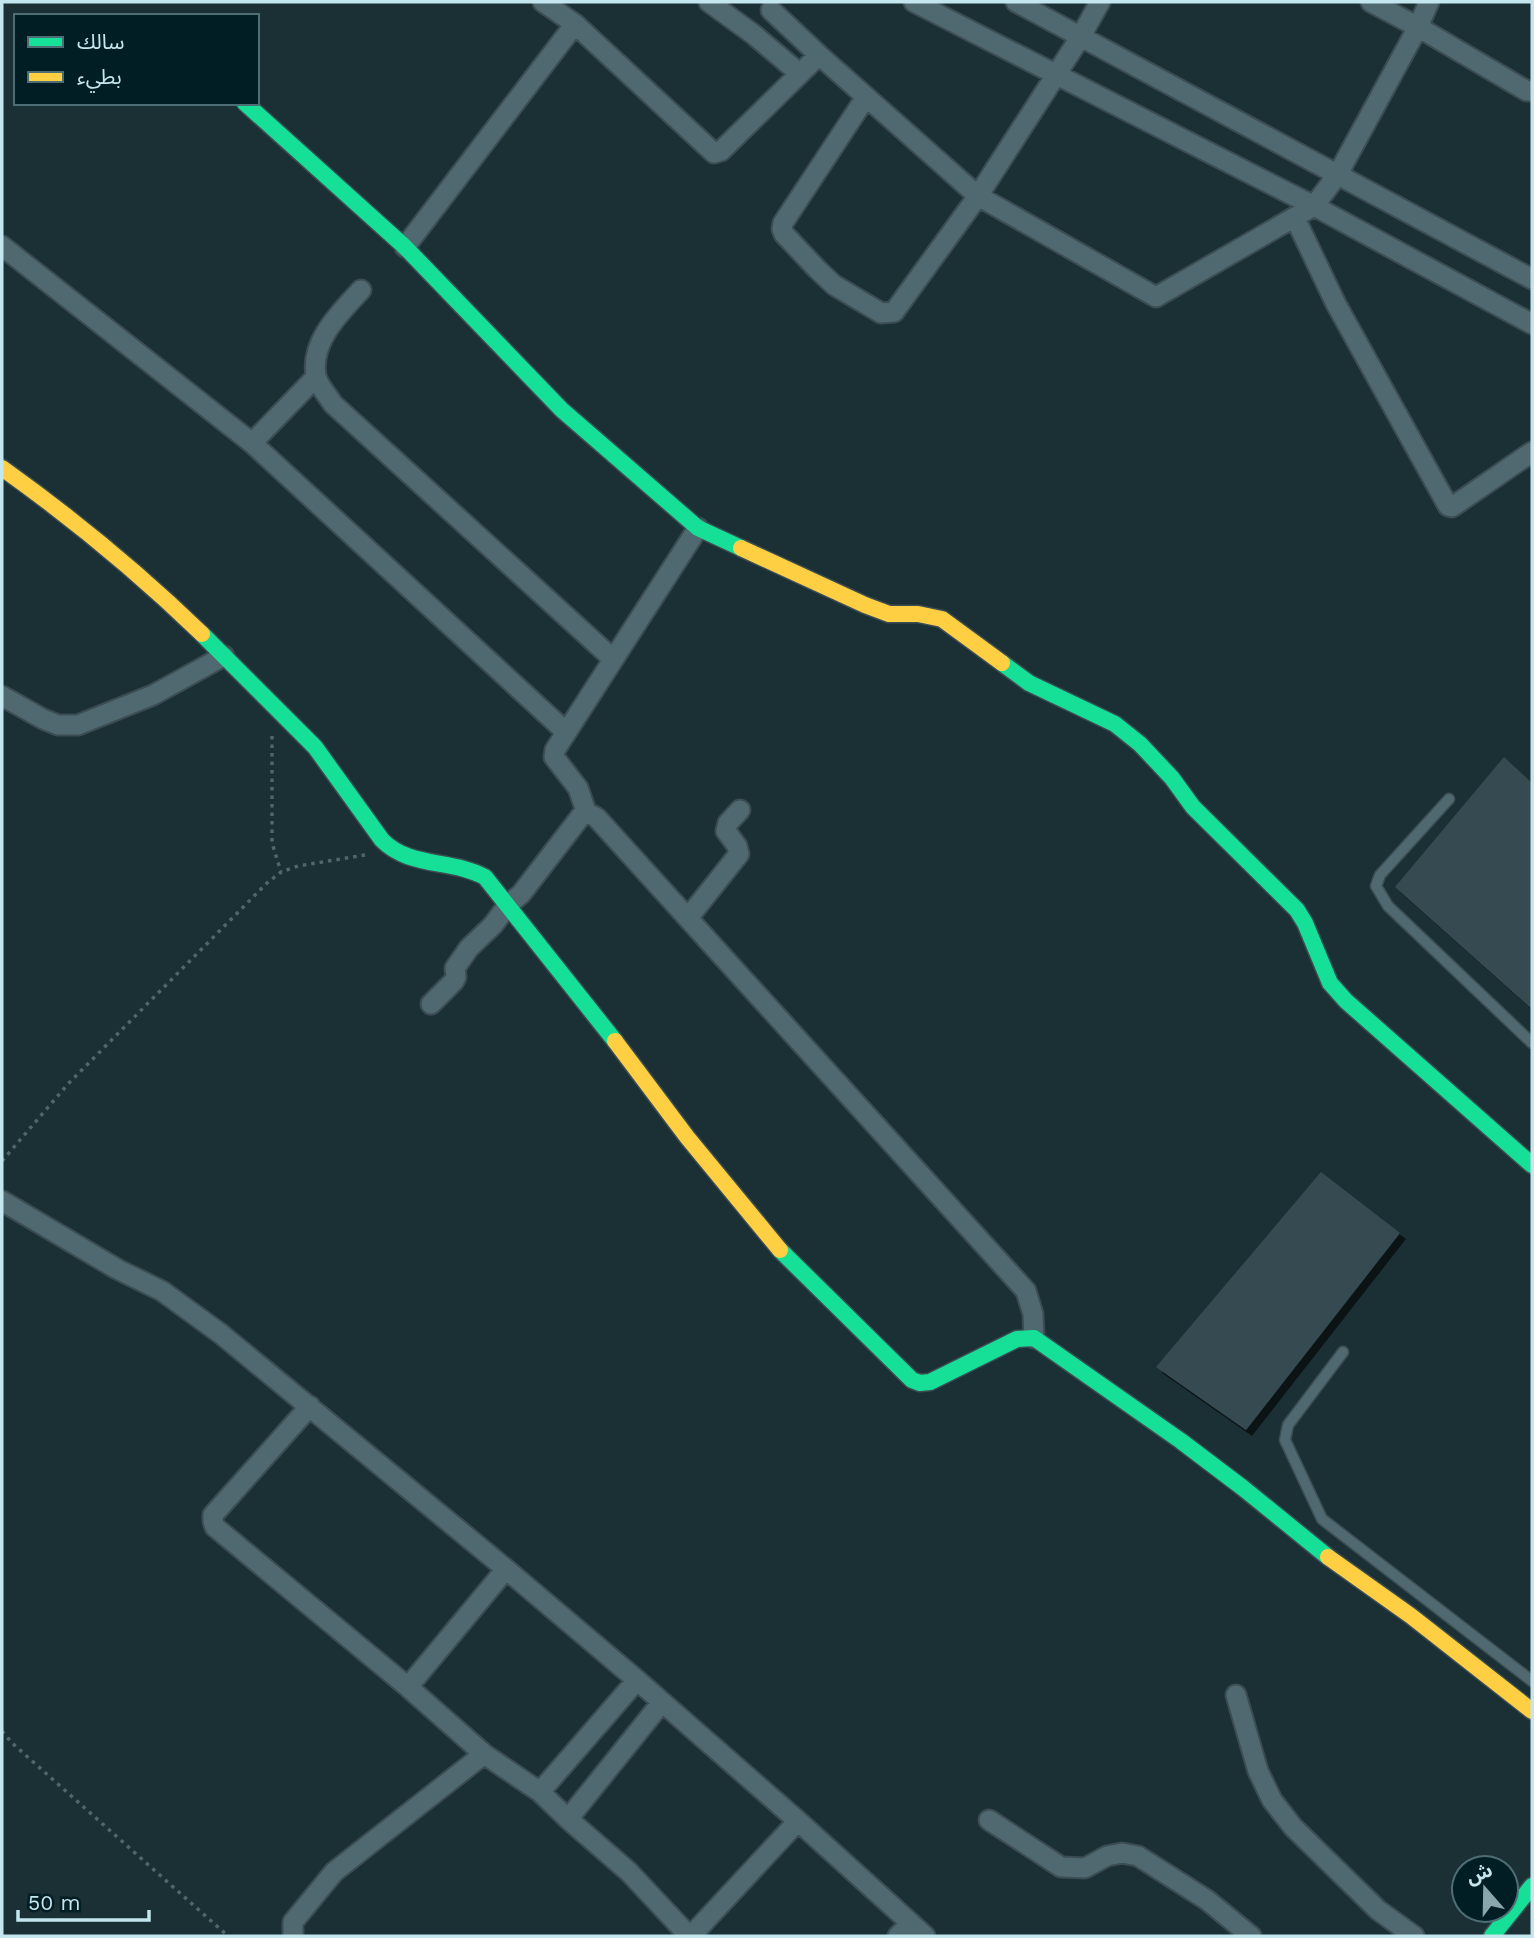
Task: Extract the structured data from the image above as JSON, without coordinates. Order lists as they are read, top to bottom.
{
  "legend": ["سالك", "بطيء"],
  "scale_bar": "50 m",
  "north": "top"
}
